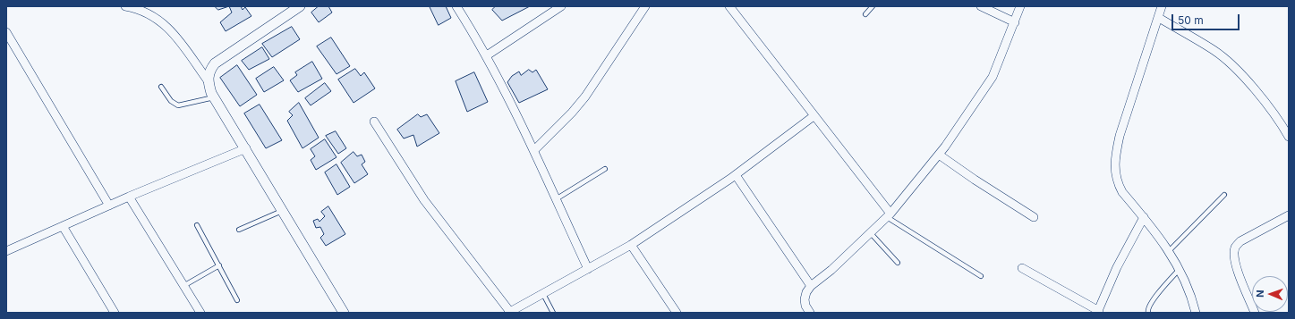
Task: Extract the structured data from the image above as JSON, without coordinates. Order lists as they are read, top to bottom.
{
  "scale_bar": "50 m",
  "north": "left"
}
